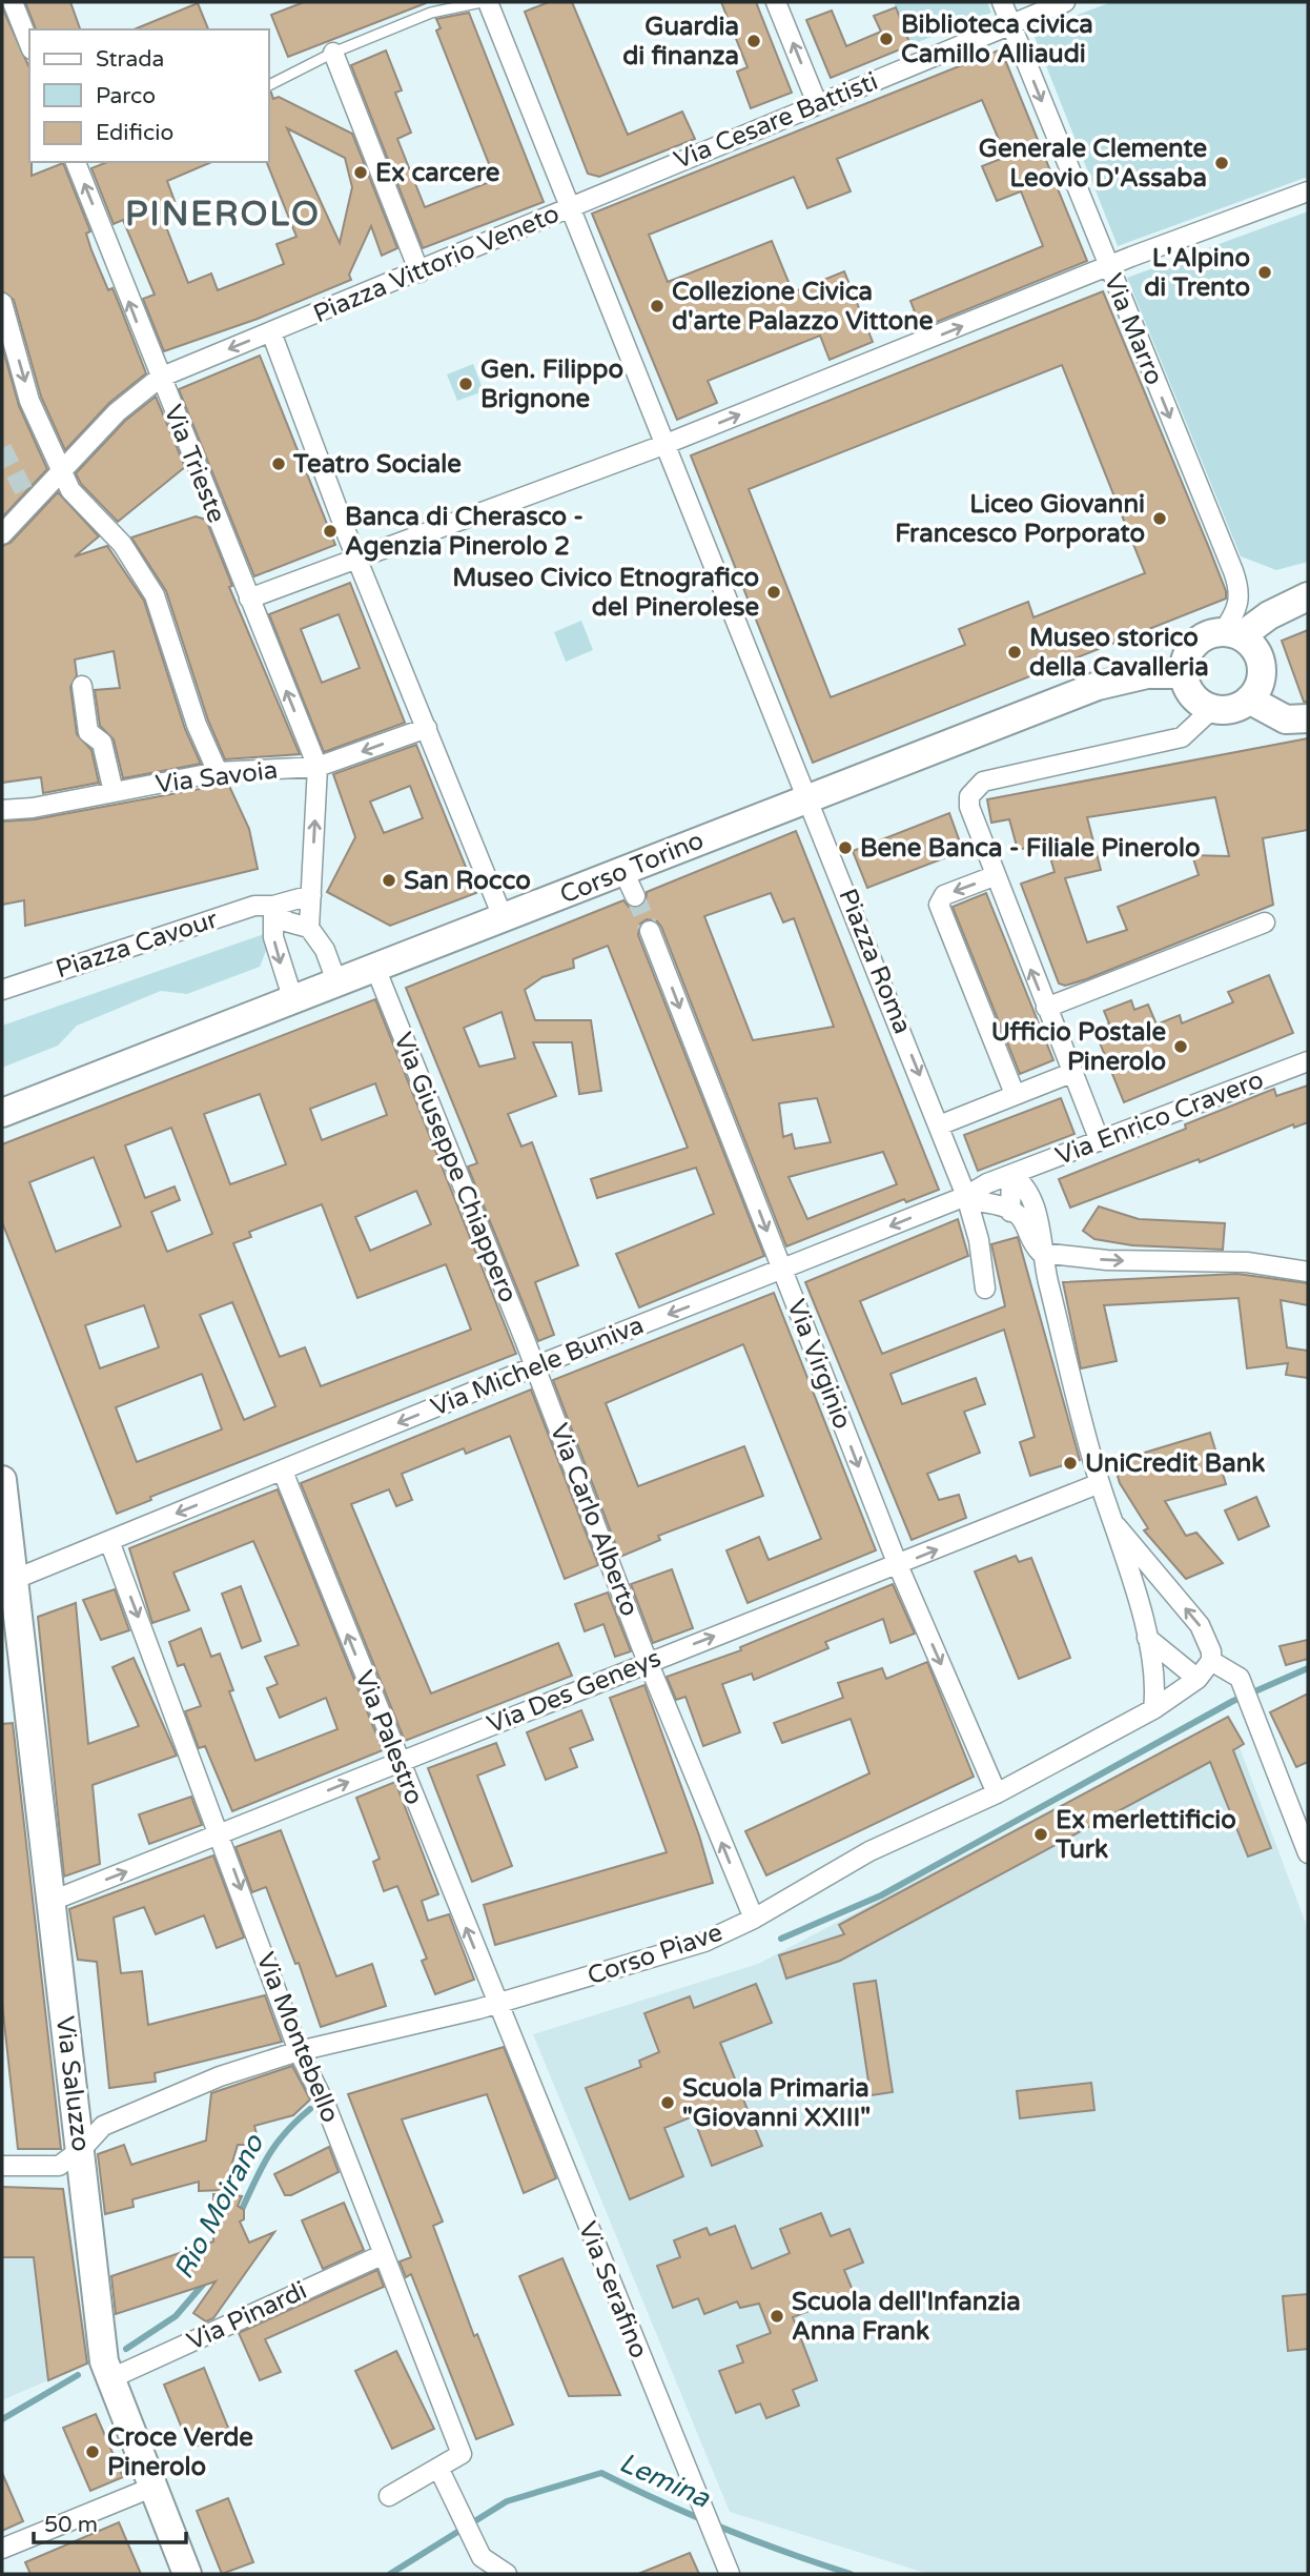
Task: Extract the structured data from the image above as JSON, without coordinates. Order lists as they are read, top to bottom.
{
  "streets": {
    "main road": ["Corso Torino", "Via Saluzzo"],
    "street": [
      "Via Cesare Battisti",
      "Piazza Vittorio Veneto",
      "Via Marro",
      "Via Trieste",
      "Via Savoia",
      "Piazza Cavour",
      "Piazza Roma",
      "Via Enrico Cravero",
      "Via Giuseppe Chiappero",
      "Via Virginio",
      "Via Michele Buniva",
      "Via Carlo Alberto",
      "Via Des Geneys",
      "Via Palestro",
      "Corso Piave",
      "Via Montebello",
      "Via Serafino",
      "Via Pinardi"
    ]
  },
  "crossings": [
    ["Via Cesare Battisti", "Piazza Vittorio Veneto"],
    ["Via Cesare Battisti", "Via Marro"],
    ["Piazza Vittorio Veneto", "Via Trieste"],
    ["Piazza Vittorio Veneto", "Corso Torino"],
    ["Piazza Vittorio Veneto", "Piazza Roma"],
    ["Via Marro", "Corso Torino"],
    ["Via Trieste", "Via Savoia"],
    ["Corso Torino", "Piazza Roma"],
    ["Corso Torino", "Via Giuseppe Chiappero"],
    ["Piazza Roma", "Via Michele Buniva"],
    ["Via Enrico Cravero", "Via Michele Buniva"],
    ["Via Giuseppe Chiappero", "Via Michele Buniva"],
    ["Via Giuseppe Chiappero", "Via Carlo Alberto"],
    ["Via Virginio", "Via Michele Buniva"],
    ["Via Virginio", "Via Des Geneys"],
    ["Via Virginio", "Corso Piave"],
    ["Via Michele Buniva", "Via Carlo Alberto"],
    ["Via Michele Buniva", "Via Palestro"],
    ["Via Michele Buniva", "Via Montebello"],
    ["Via Michele Buniva", "Via Saluzzo"],
    ["Via Carlo Alberto", "Via Des Geneys"],
    ["Via Carlo Alberto", "Corso Piave"],
    ["Via Des Geneys", "Via Palestro"],
    ["Via Des Geneys", "Via Montebello"],
    ["Via Des Geneys", "Via Saluzzo"],
    ["Via Palestro", "Corso Piave"],
    ["Via Palestro", "Via Serafino"],
    ["Corso Piave", "Via Montebello"],
    ["Corso Piave", "Via Saluzzo"],
    ["Corso Piave", "Via Serafino"],
    ["Via Montebello", "Via Pinardi"],
    ["Via Saluzzo", "Via Pinardi"]
  ],
  "one_way": [
    "Via Marro",
    "Via Virginio",
    "Via Michele Buniva",
    "Via Carlo Alberto",
    "Via Des Geneys",
    "Via Palestro",
    "Via Montebello"
  ],
  "districts": ["PINEROLO"],
  "water": ["Rio Moirano", "Lemina"],
  "places": [
    "Biblioteca civica Camillo Alliaudi",
    "Guardia di finanza",
    "Generale Clemente Leovio D'Assaba",
    "Ex carcere",
    "L'Alpino di Trento",
    "Collezione Civica d'arte Palazzo Vittone",
    "Gen. Filippo Brignone",
    "Teatro Sociale",
    "Liceo Giovanni Francesco Porporato",
    "Banca di Cherasco - Agenzia Pinerolo 2",
    "Museo Civico Etnografico del Pinerolese",
    "Museo storico della Cavalleria",
    "Bene Banca - Filiale Pinerolo",
    "San Rocco",
    "Ufficio Postale Pinerolo",
    "UniCredit Bank",
    "Ex merlettificio Turk",
    "Scuola Primaria \"Giovanni XXIII\"",
    "Scuola dell'Infanzia Anna Frank",
    "Croce Verde Pinerolo"
  ],
  "legend": ["Strada", "Parco", "Edificio"],
  "scale_bar": "50 m"
}
